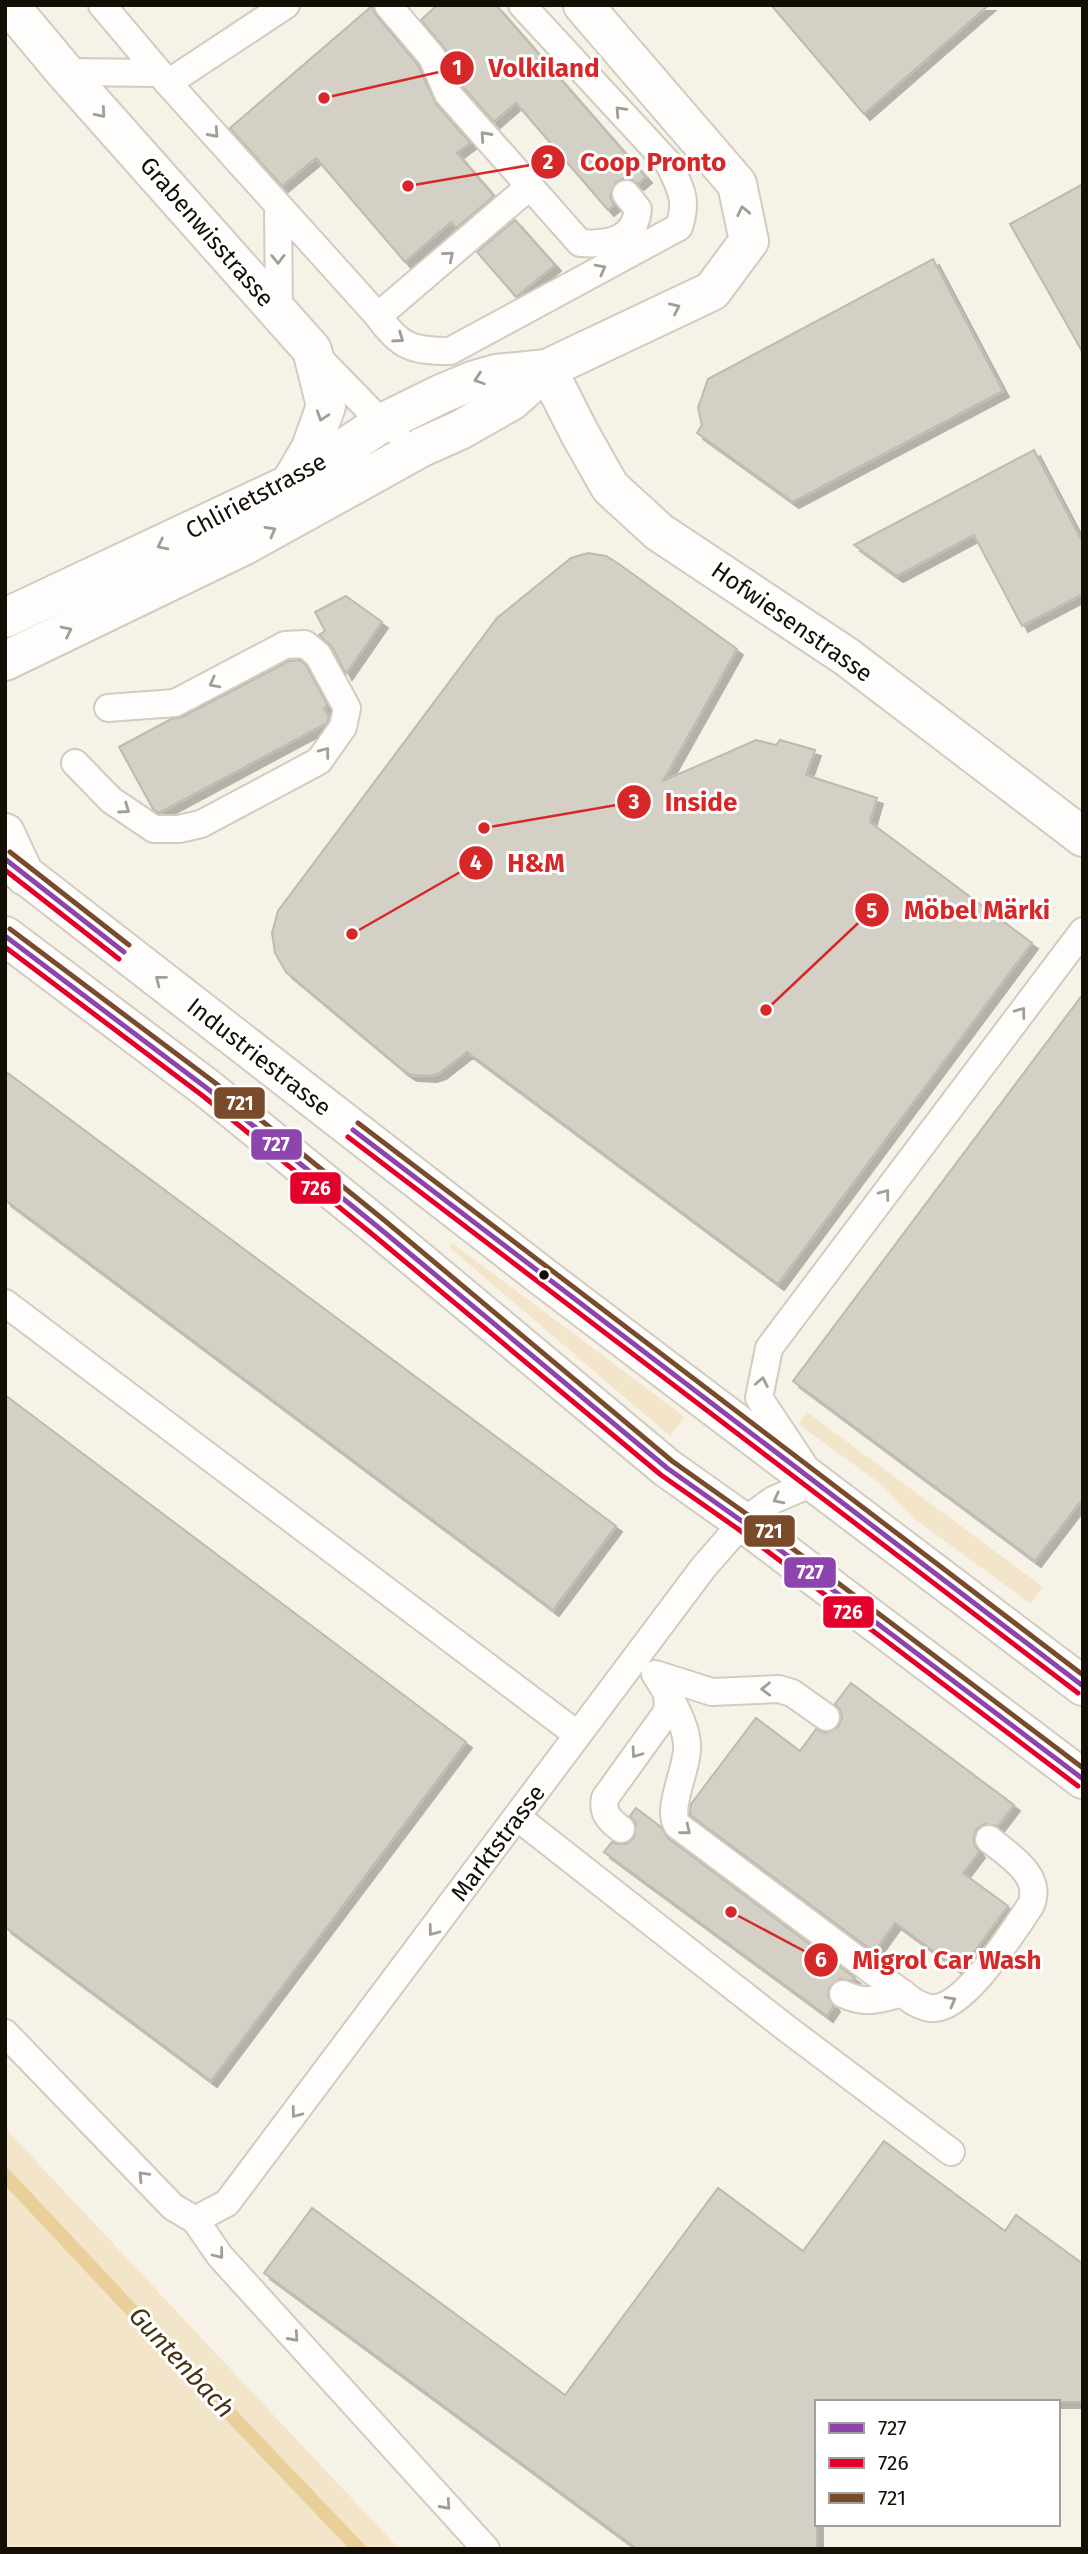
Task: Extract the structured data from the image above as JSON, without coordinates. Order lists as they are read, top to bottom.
{
  "streets": {
    "street": [
      "Grabenwisstrasse",
      "Chlirietstrasse",
      "Hofwiesenstrasse",
      "Industriestrasse"
    ],
    "lane": ["Marktstrasse"]
  },
  "crossings": [
    ["Grabenwisstrasse", "Chlirietstrasse"],
    ["Chlirietstrasse", "Hofwiesenstrasse"],
    ["Industriestrasse", "Marktstrasse"]
  ],
  "one_way": ["Grabenwisstrasse", "Marktstrasse"],
  "water": ["Guntenbach"],
  "places": [
    "Volkiland",
    "Coop Pronto",
    "Inside",
    "H&M",
    "Möbel Märki",
    "Migrol Car Wash"
  ],
  "lines": ["transit line 721", "transit line 727", "transit line 726"],
  "legend": ["727", "726", "721"]
}
